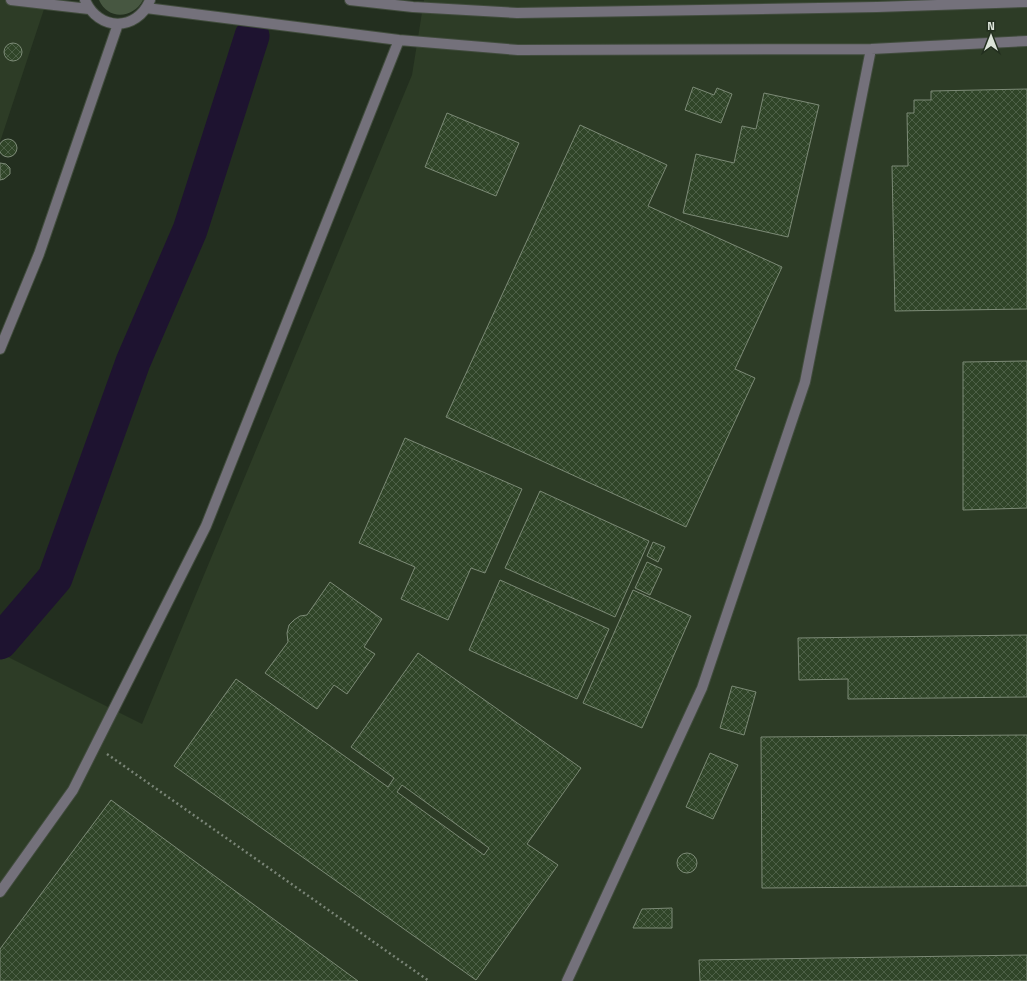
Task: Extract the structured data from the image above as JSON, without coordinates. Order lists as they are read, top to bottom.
{
  "north": "top"
}
